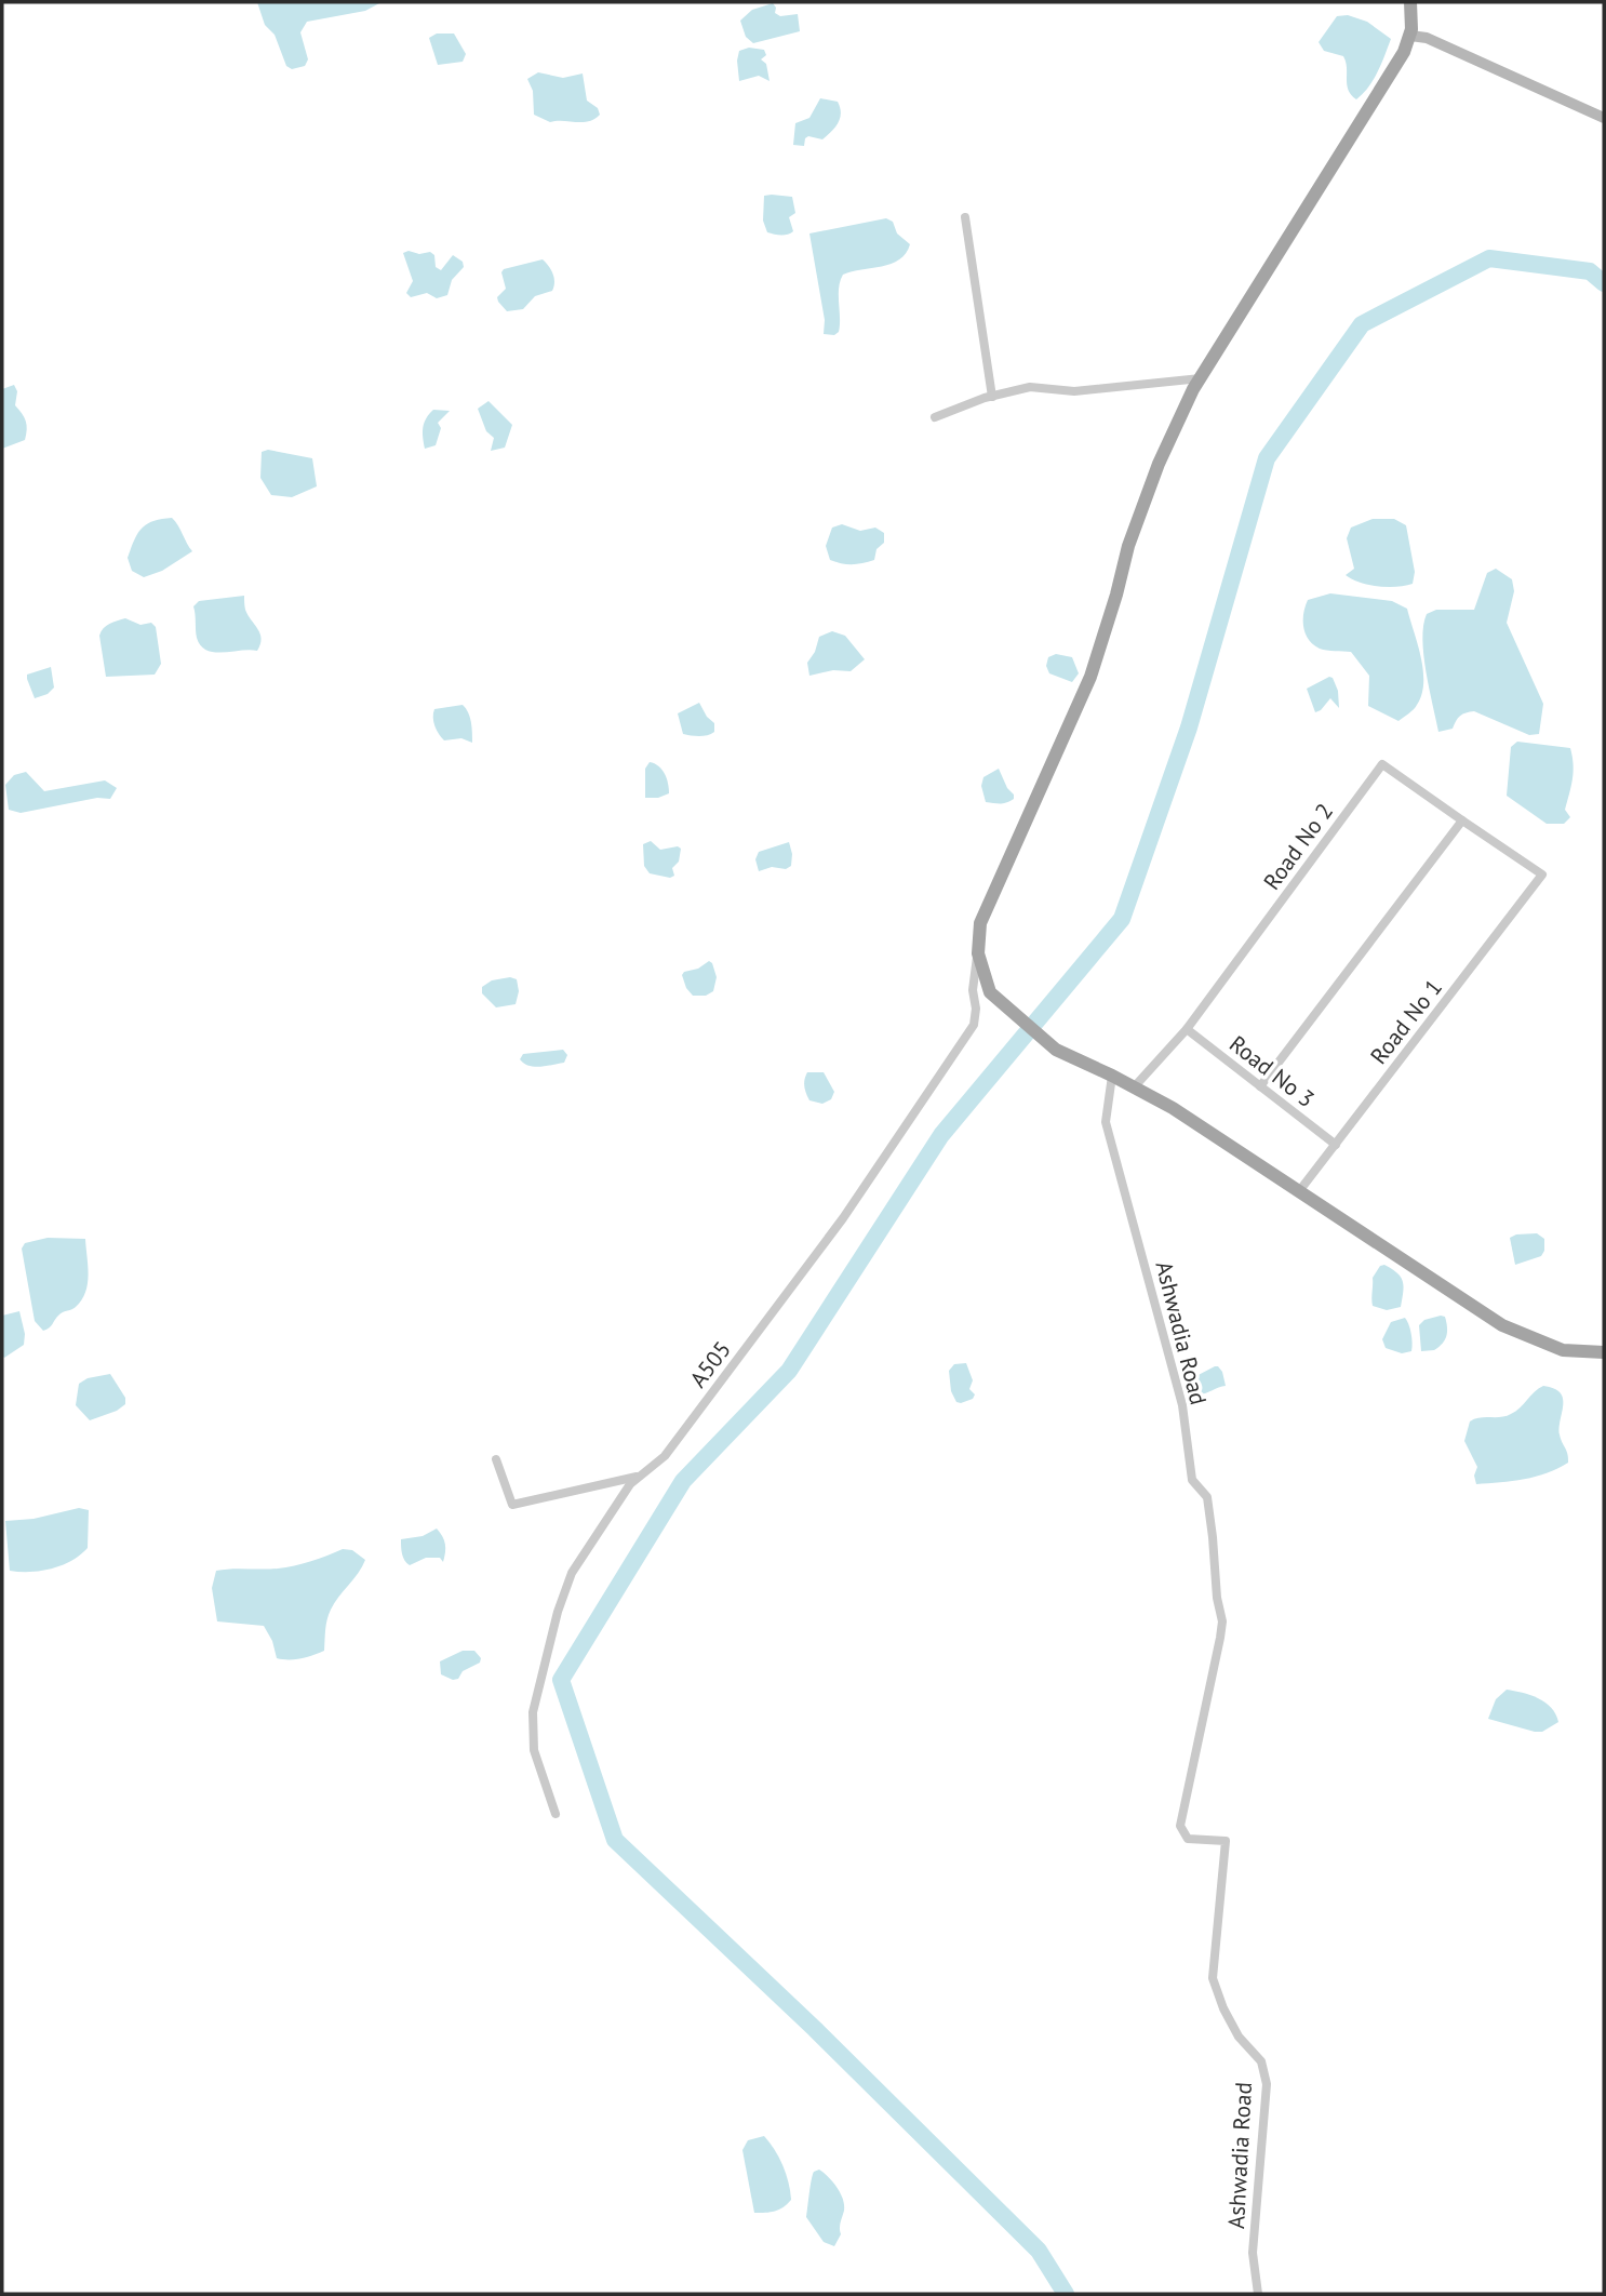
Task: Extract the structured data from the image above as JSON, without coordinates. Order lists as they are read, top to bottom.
{
  "streets": {
    "street": [
      "Road No 2",
      "Road No 1",
      "Road No 3",
      "Ashwadia Road",
      "A505"
    ]
  },
  "crossings": [
    ["Road No 2", "Road No 1"],
    ["Road No 2", "Road No 3"],
    ["Road No 1", "Road No 3"]
  ]
}
